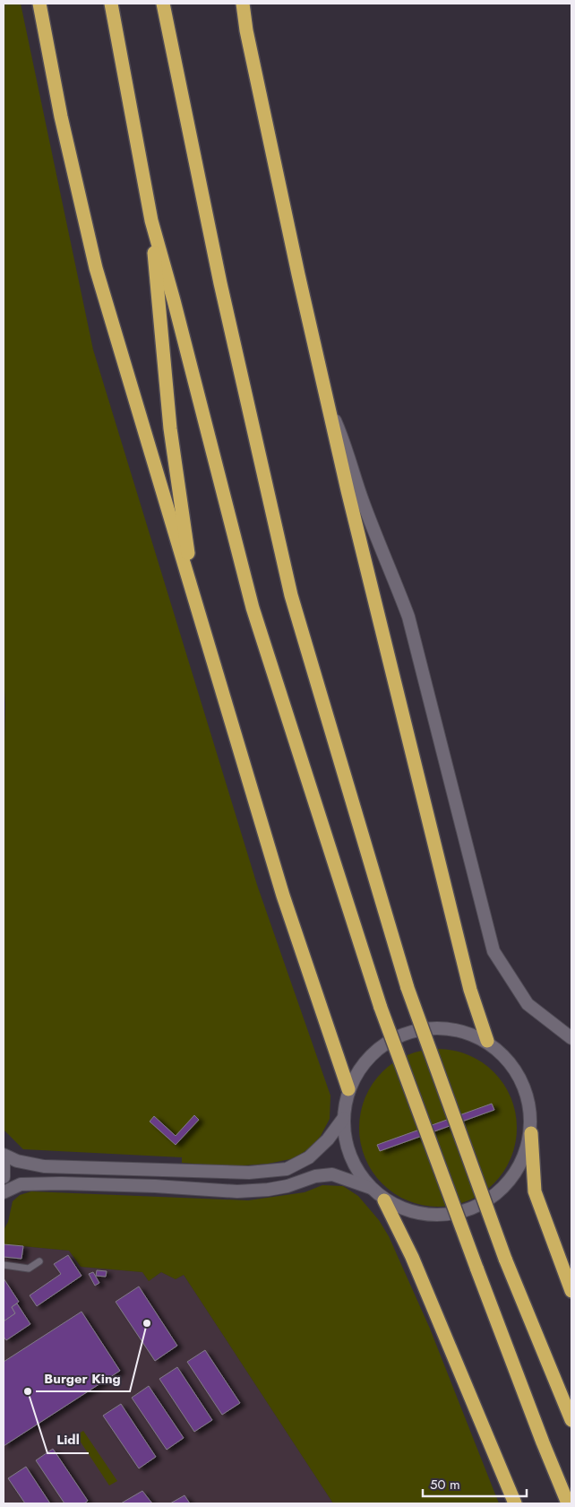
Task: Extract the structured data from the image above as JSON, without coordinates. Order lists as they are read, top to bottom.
{
  "places": ["Burger King", "Lidl"],
  "scale_bar": "50 m"
}
